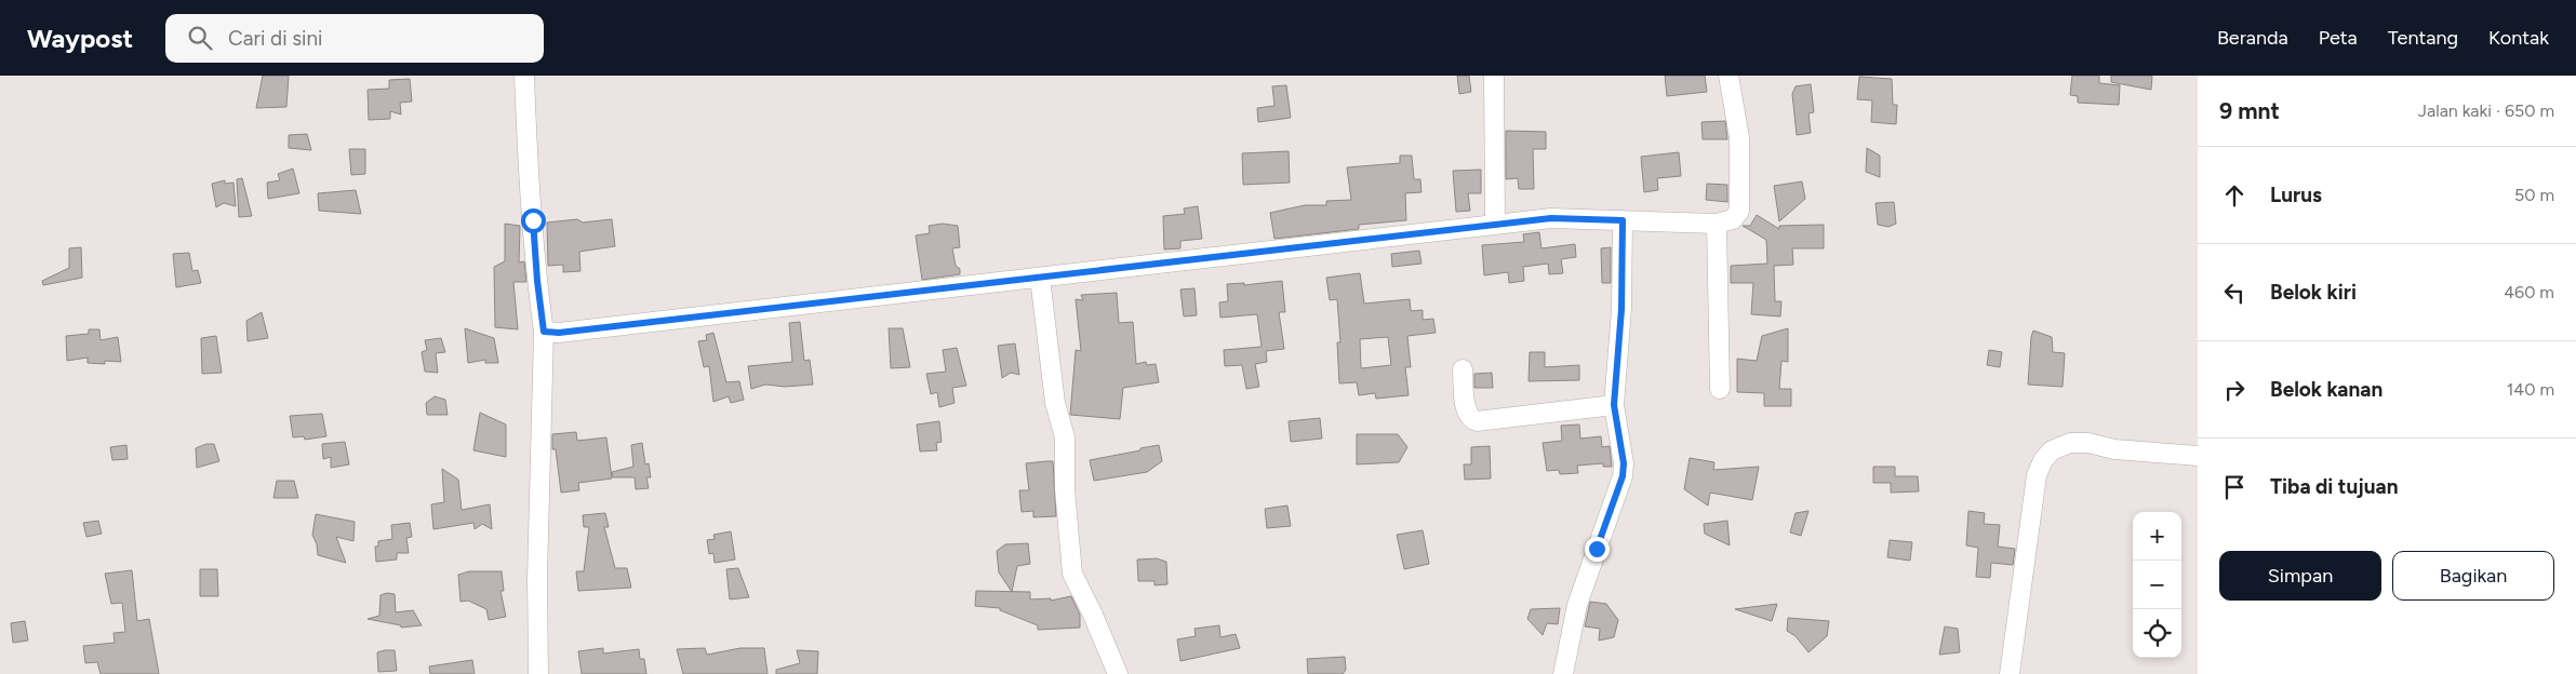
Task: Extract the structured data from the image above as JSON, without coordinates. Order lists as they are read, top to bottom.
{
  "page": {
    "header": "Waypost",
    "search": "Cari di sini",
    "nav": [
      "Beranda",
      "Peta",
      "Tentang",
      "Kontak"
    ],
    "heading": ["9 mnt", "Jalan kaki · 650 m"],
    "list": [
      ["Lurus", "50 m"],
      ["Belok kiri", "460 m"],
      ["Belok kanan", "140 m"],
      "Tiba di tujuan"
    ],
    "map_buttons": ["+", "−"],
    "buttons": ["Simpan", "Bagikan"]
  }
}
